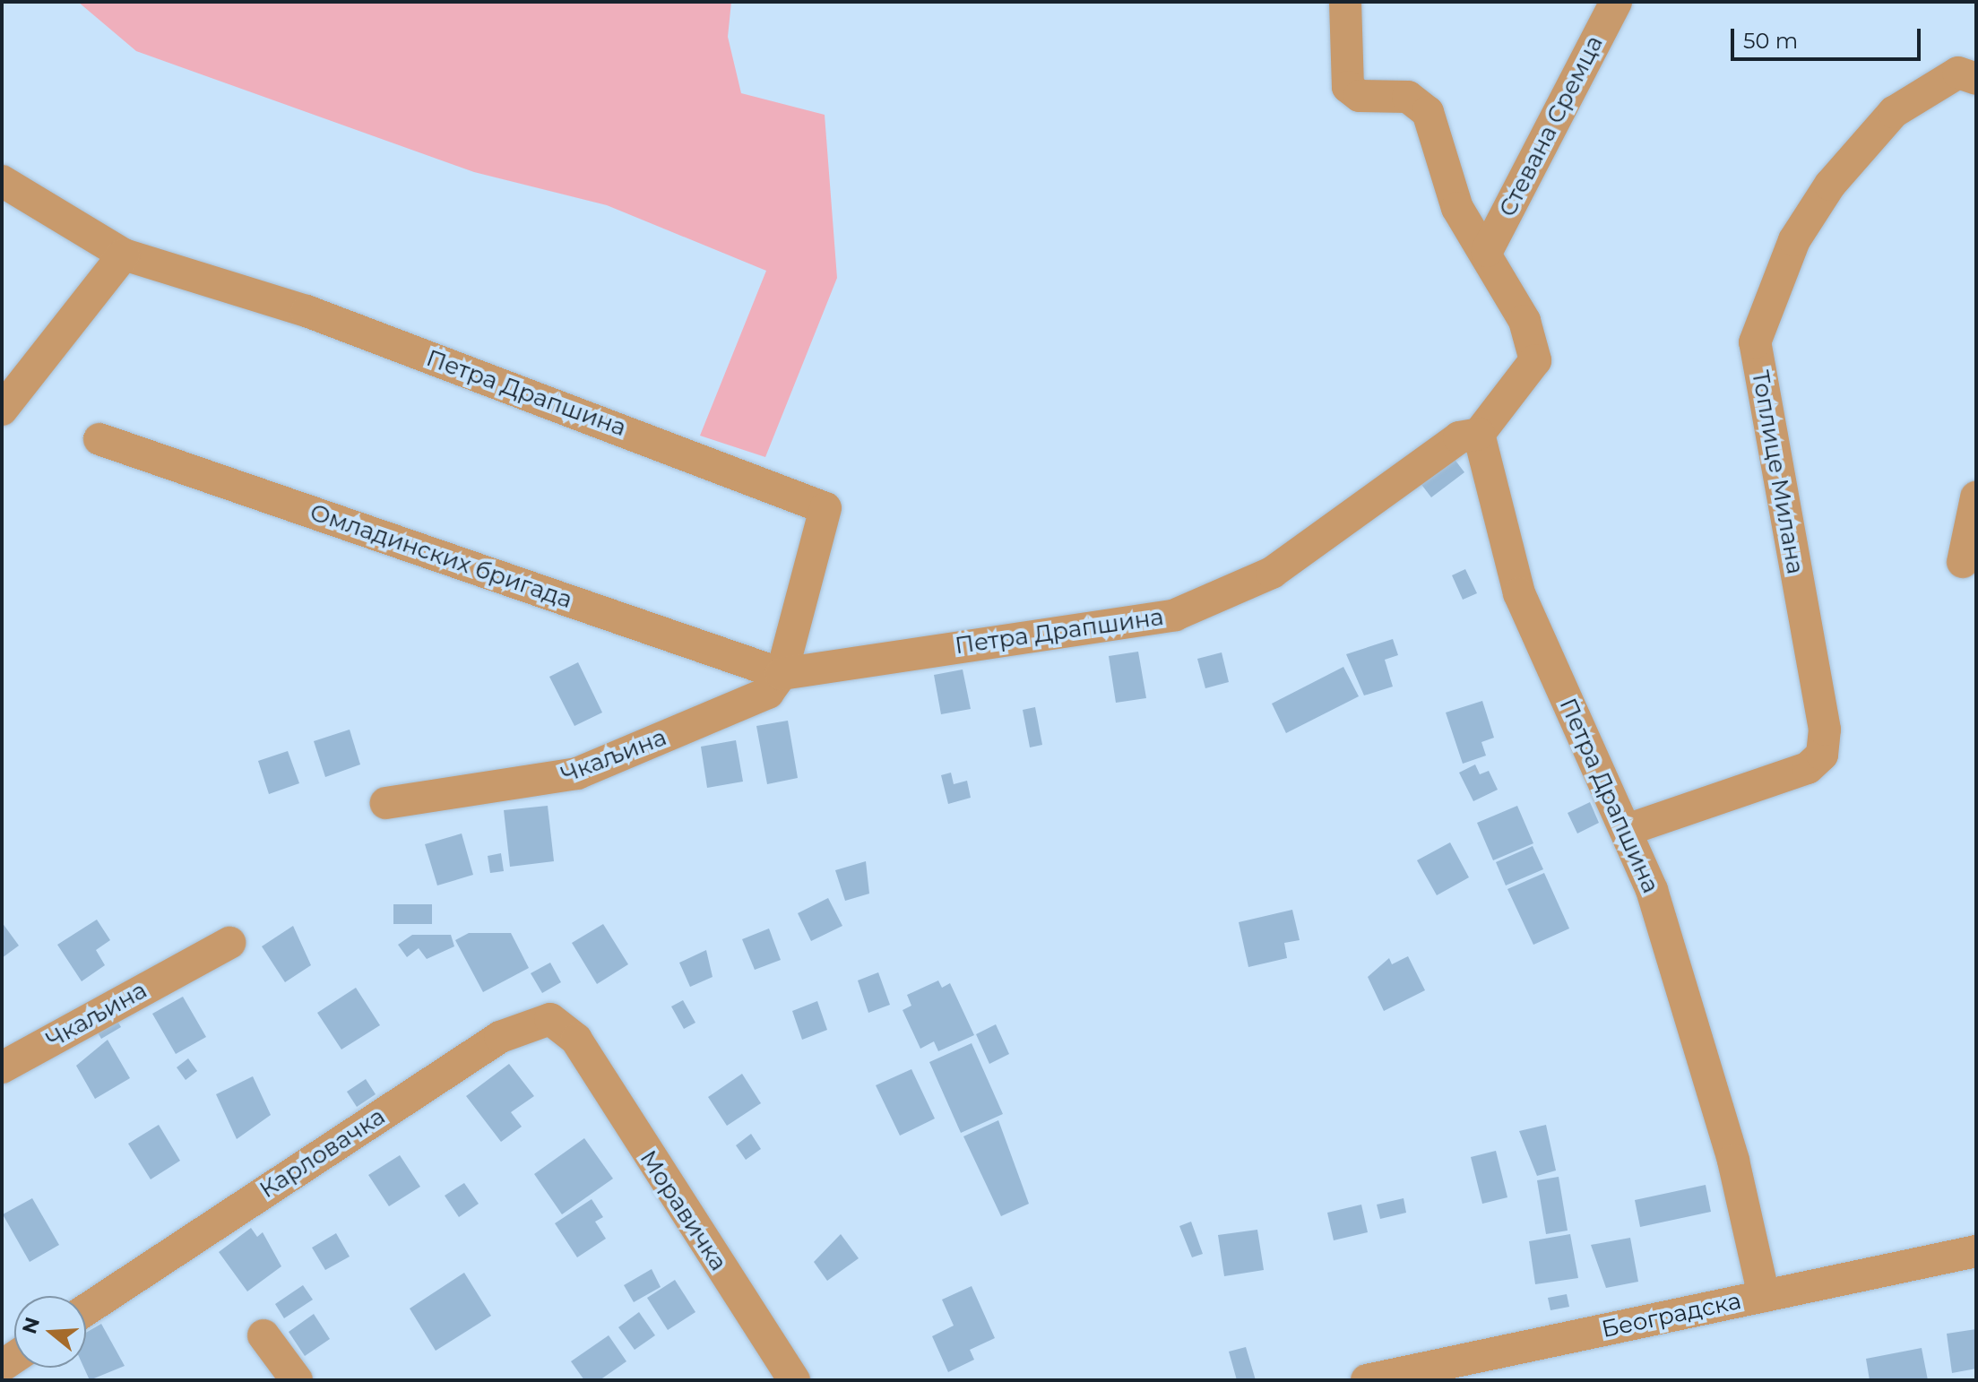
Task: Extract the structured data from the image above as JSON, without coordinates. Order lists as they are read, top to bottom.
{
  "streets": {
    "street": [
      "Стевана Сремца",
      "Петра Драпшина",
      "Топлице Милана",
      "Омладинских бригада",
      "Чкаљина",
      "Карловачка",
      "Моравичка",
      "Београдска"
    ]
  },
  "crossings": [
    ["Стевана Сремца", "Петра Драпшина"],
    ["Петра Драпшина", "Топлице Милана"],
    ["Петра Драпшина", "Омладинских бригада"],
    ["Петра Драпшина", "Чкаљина"],
    ["Петра Драпшина", "Београдска"],
    ["Омладинских бригада", "Чкаљина"],
    ["Карловачка", "Моравичка"]
  ],
  "scale_bar": "50 m",
  "north": "left"
}
